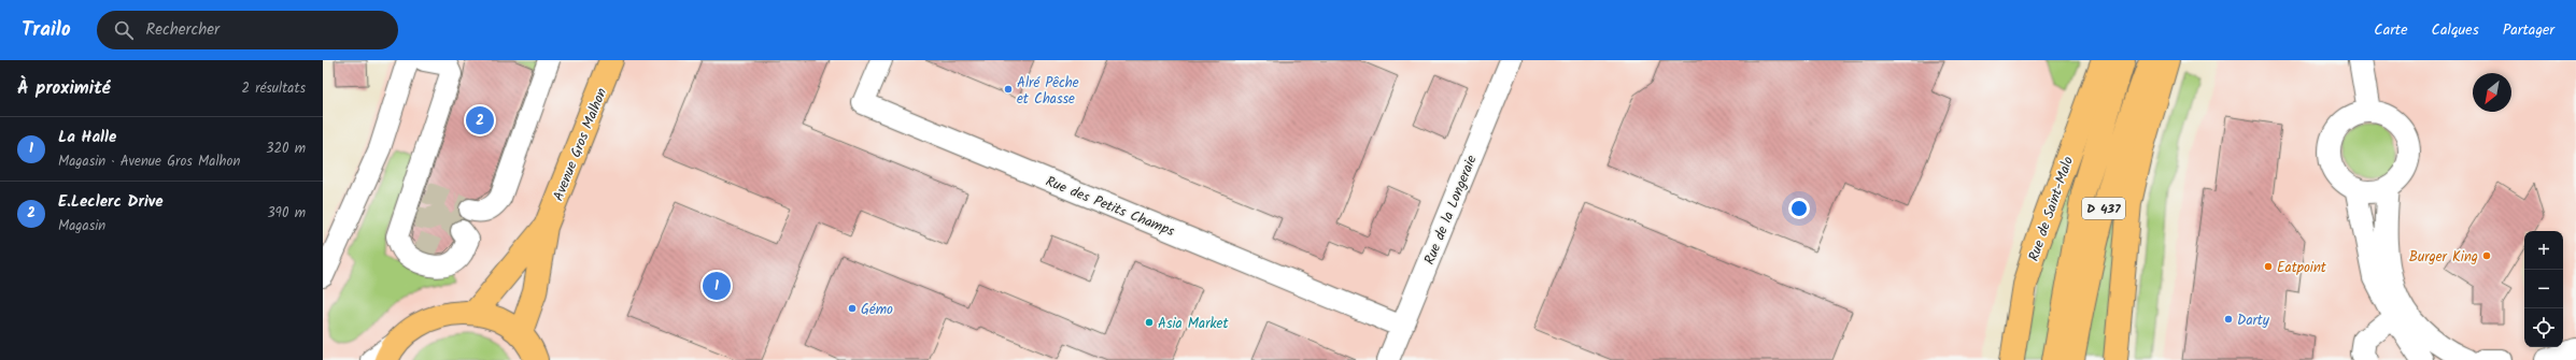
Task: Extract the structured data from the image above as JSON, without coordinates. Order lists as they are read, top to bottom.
{
  "streets": {
    "main road": ["Avenue Gros Malhon", "Rue de Saint-Malo", "D 437"],
    "street": ["Rue des Petits Champs", "Rue de la Longeraie"]
  },
  "crossings": [
    ["Rue des Petits Champs", "Rue de la Longeraie"]
  ],
  "places": [
    "Alré Pêche et Chasse",
    "Burger King",
    "Eatpoint",
    "Gémo",
    "Darty",
    "Asia Market"
  ],
  "north": "bottom left",
  "page": {
    "header": "Trailo",
    "search": "Rechercher",
    "nav": ["Carte", "Calques", "Partager"],
    "heading": ["À proximité", "2 résultats"],
    "pins": ["2", "1"],
    "list": [
      {
        "mark": "1",
        "name": "La Halle",
        "note": "Magasin · Avenue Gros Malhon",
        "value": "320 m"
      },
      {
        "mark": "2",
        "name": "E.Leclerc Drive",
        "note": "Magasin",
        "value": "390 m"
      }
    ],
    "map_buttons": ["+", "−"]
  }
}
